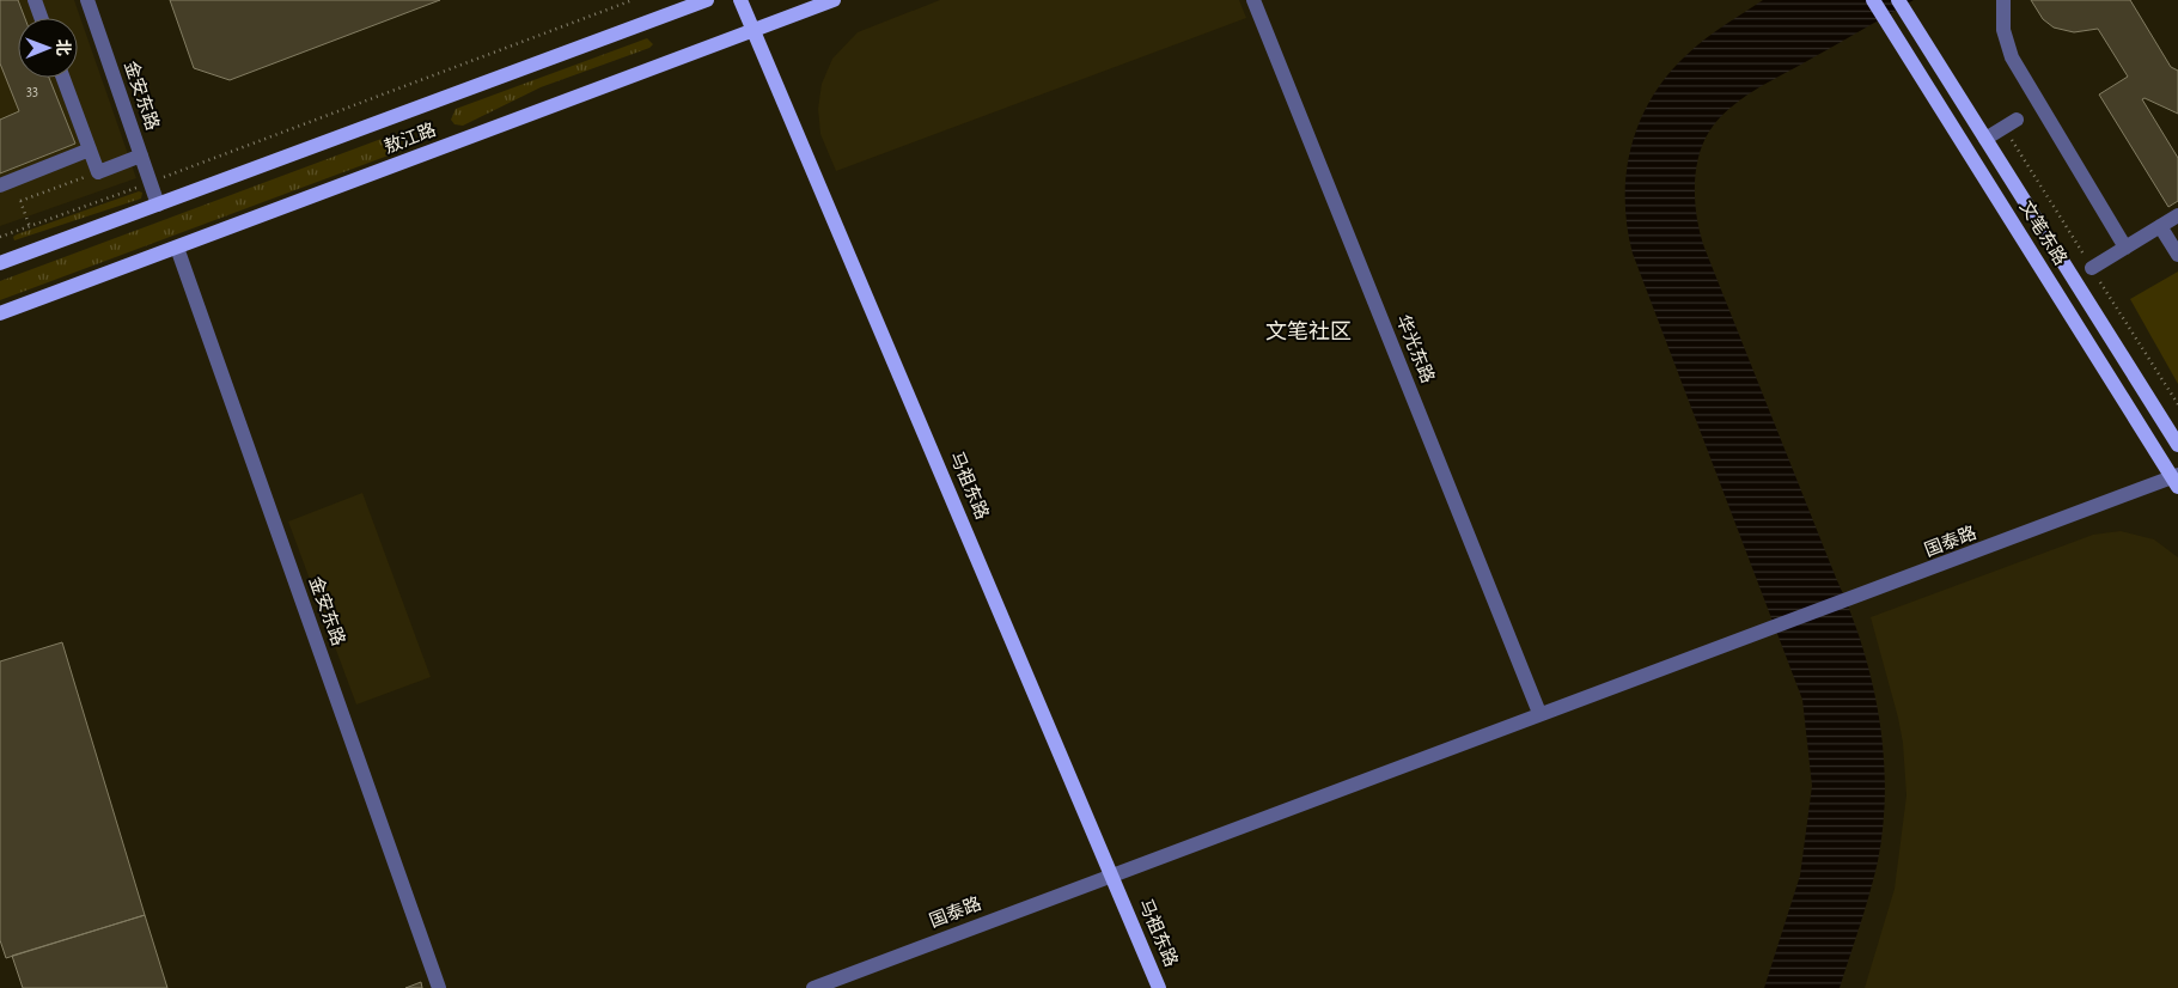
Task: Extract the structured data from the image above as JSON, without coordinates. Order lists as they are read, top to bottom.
{
  "streets": {
    "main road": ["敖江路", "文笔东路", "马祖东路"],
    "street": ["金安东路", "华光东路", "国泰路"]
  },
  "crossings": [
    ["金安东路", "敖江路"],
    ["敖江路", "马祖东路"],
    ["文笔东路", "国泰路"],
    ["华光东路", "国泰路"],
    ["马祖东路", "国泰路"]
  ],
  "districts": ["文笔社区"],
  "house_numbers": ["33"],
  "north": "right"
}
